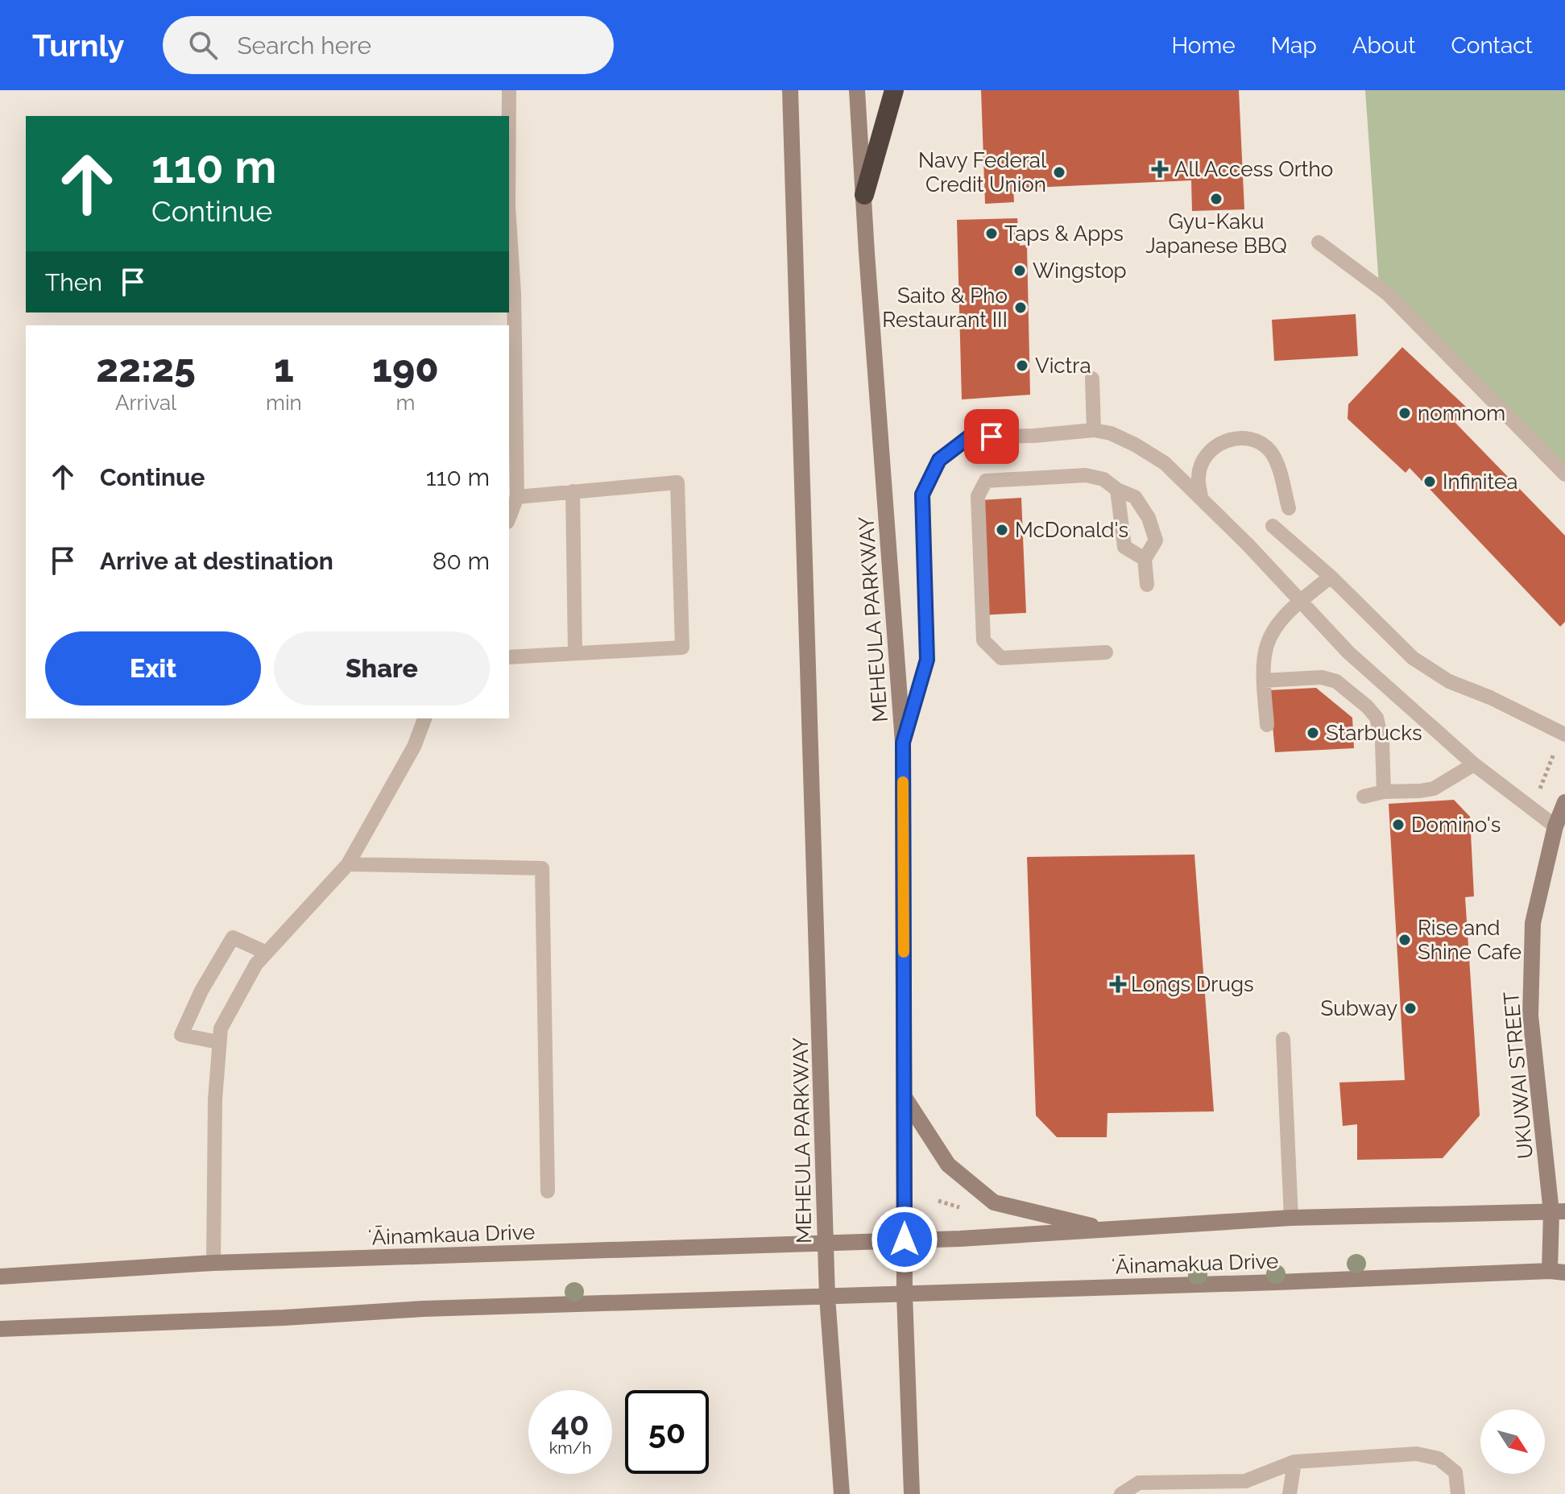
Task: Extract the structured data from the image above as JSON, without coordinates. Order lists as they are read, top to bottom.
{
  "streets": {
    "street": [
      "MEHEULA PARKWAY",
      "UKUWAI STREET",
      "ʻĀinamkaua Drive",
      "ʻĀinamakua Drive"
    ]
  },
  "crossings": [
    ["MEHEULA PARKWAY", "ʻĀinamkaua Drive"],
    ["MEHEULA PARKWAY", "ʻĀinamakua Drive"],
    ["UKUWAI STREET", "ʻĀinamakua Drive"]
  ],
  "places": {
    "health": ["All Access Ortho", "Longs Drugs"],
    "other": [
      "Navy Federal Credit Union",
      "Gyu-Kaku Japanese BBQ",
      "Taps & Apps",
      "Wingstop",
      "Saito & Pho Restaurant III",
      "Victra",
      "nomnom",
      "Infinitea",
      "McDonald's",
      "Starbucks",
      "Domino's",
      "Rise and Shine Cafe",
      "Subway"
    ]
  },
  "north": "bottom right",
  "page": {
    "header": "Turnly",
    "search": "Search here",
    "nav": [
      "Home",
      "Map",
      "About",
      "Contact"
    ],
    "turn": ["110 m", "Continue"],
    "then": "Then",
    "eta": [
      "22:25",
      "Arrival",
      "1",
      "min",
      "190",
      "m"
    ],
    "list": [
      {
        "name": "Continue",
        "value": "110 m"
      },
      {
        "name": "Arrive at destination",
        "value": "80 m"
      }
    ],
    "buttons": ["Exit", "Share"],
    "speed": "40 km/h",
    "limit": "50"
  }
}
